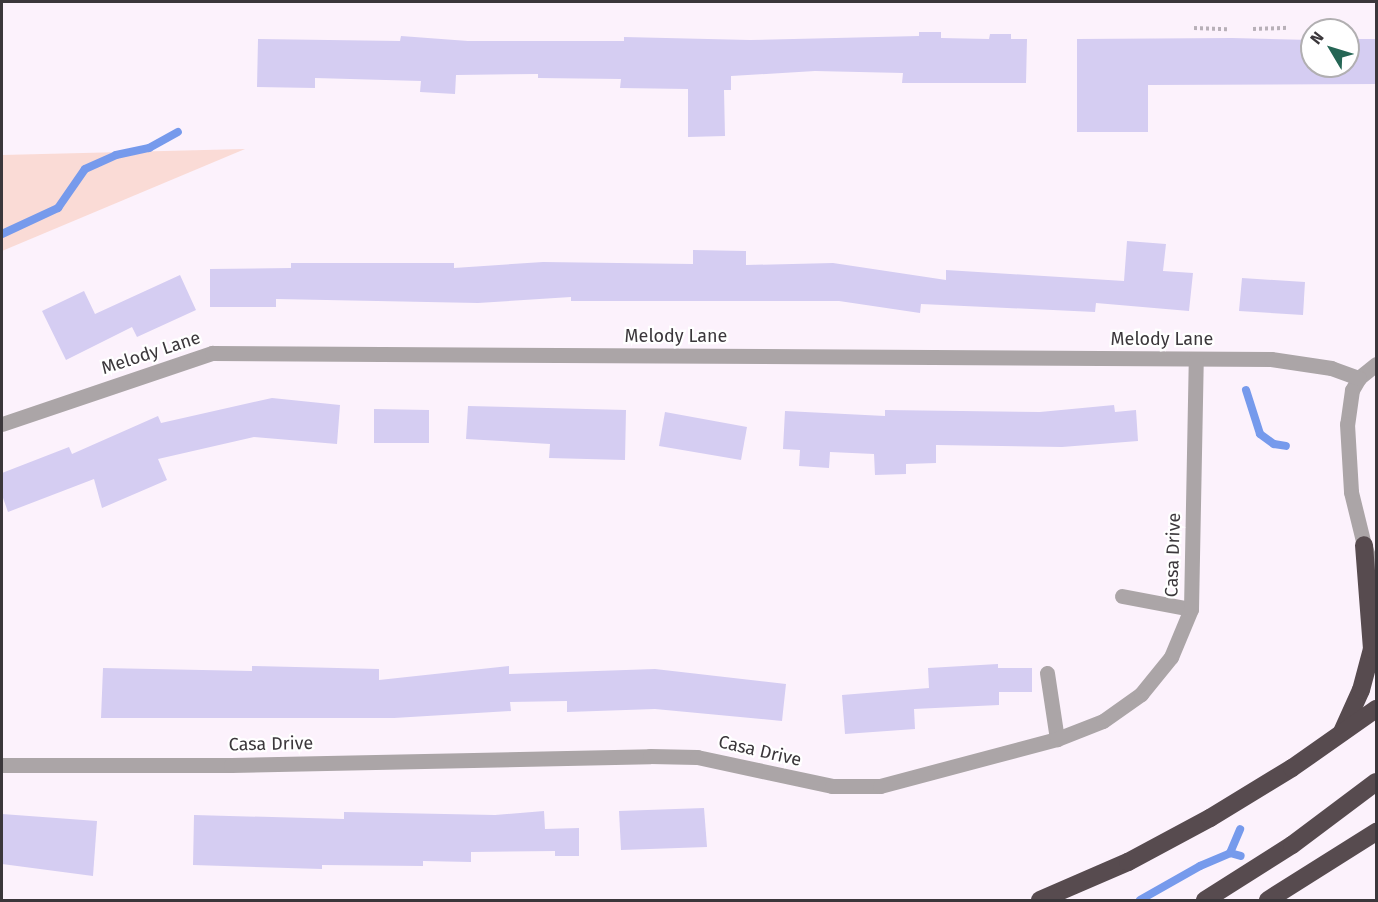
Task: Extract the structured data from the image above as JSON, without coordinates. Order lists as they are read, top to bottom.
{
  "streets": {
    "street": ["Melody Lane", "Casa Drive"]
  },
  "crossings": [
    ["Melody Lane", "Casa Drive"]
  ],
  "north": "top left"
}
